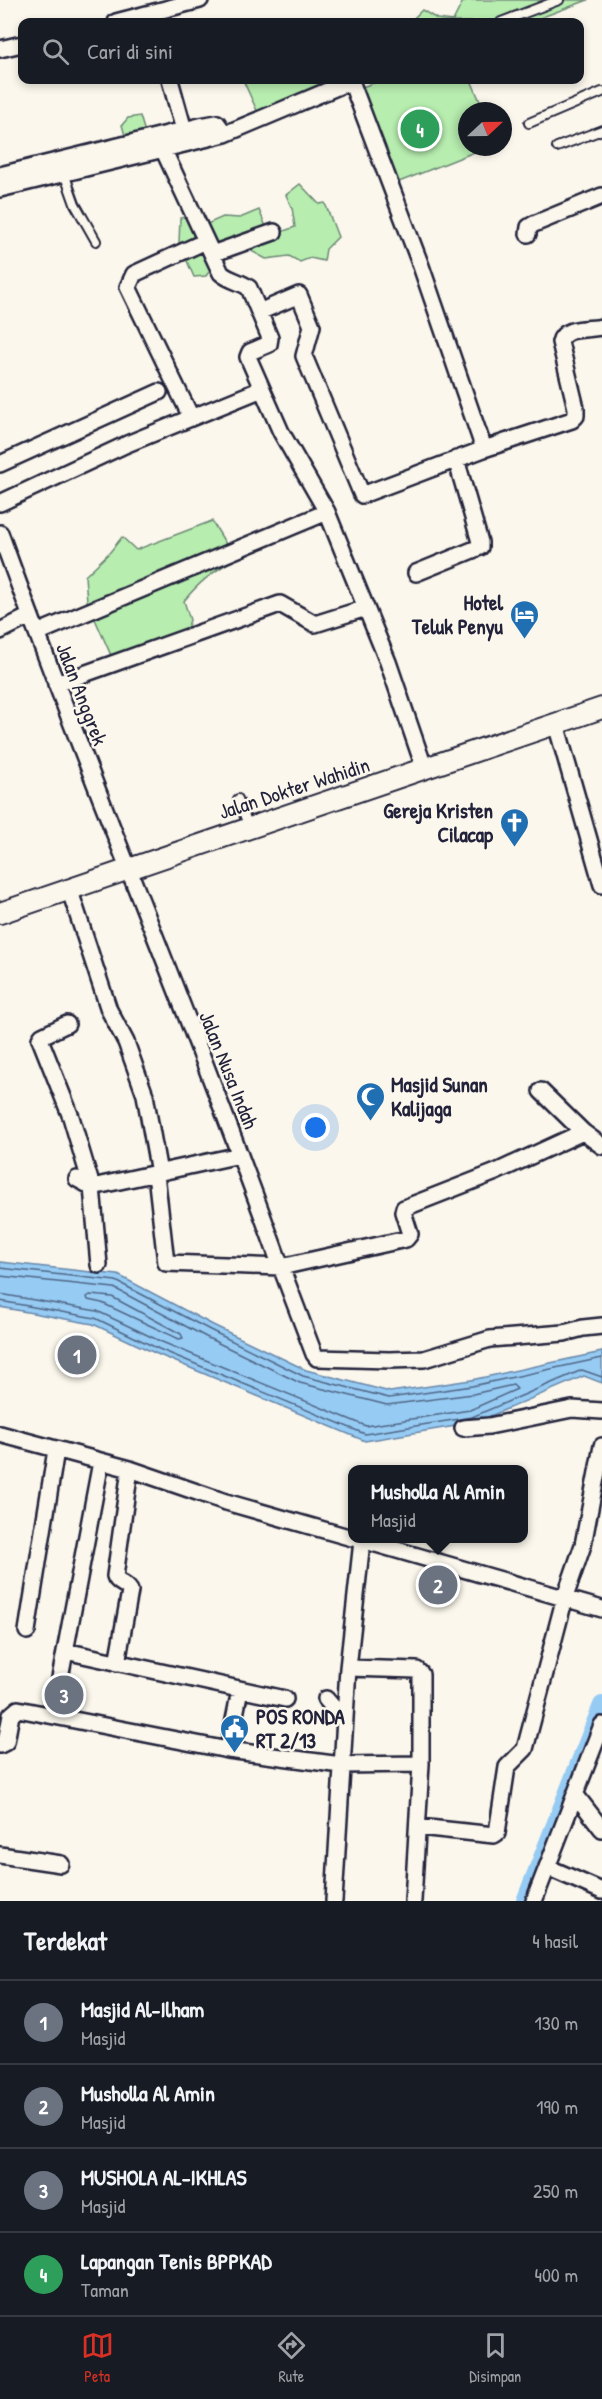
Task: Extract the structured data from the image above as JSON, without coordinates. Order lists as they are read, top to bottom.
{
  "streets": {
    "street": ["Jalan Anggrek", "Jalan Dokter Wahidin", "Jalan Nusa Indah"]
  },
  "crossings": [
    ["Jalan Anggrek", "Jalan Dokter Wahidin"],
    ["Jalan Anggrek", "Jalan Nusa Indah"],
    ["Jalan Dokter Wahidin", "Jalan Nusa Indah"]
  ],
  "places": {
    "hotel": ["Hotel Teluk Penyu"],
    "church": ["Gereja Kristen Cilacap"],
    "mosque": ["Masjid Sunan Kalijaga"],
    "public building": ["POS RONDA RT 2/13"]
  },
  "north": "right",
  "page": {
    "search": "Cari di sini",
    "pins": [
      "4",
      "1",
      "2",
      "3"
    ],
    "popup": ["Musholla Al Amin", "Masjid"],
    "heading": ["Terdekat", "4 hasil"],
    "list": [
      {
        "mark": "1",
        "name": "Masjid Al-Ilham",
        "note": "Masjid",
        "value": "130 m"
      },
      {
        "mark": "2",
        "name": "Musholla Al Amin",
        "note": "Masjid",
        "value": "190 m"
      },
      {
        "mark": "3",
        "name": "MUSHOLA AL-IKHLAS",
        "note": "Masjid",
        "value": "250 m"
      },
      {
        "mark": "4",
        "name": "Lapangan Tenis BPPKAD",
        "note": "Taman",
        "value": "400 m"
      }
    ],
    "nav": ["Peta", "Rute", "Disimpan"]
  }
}
